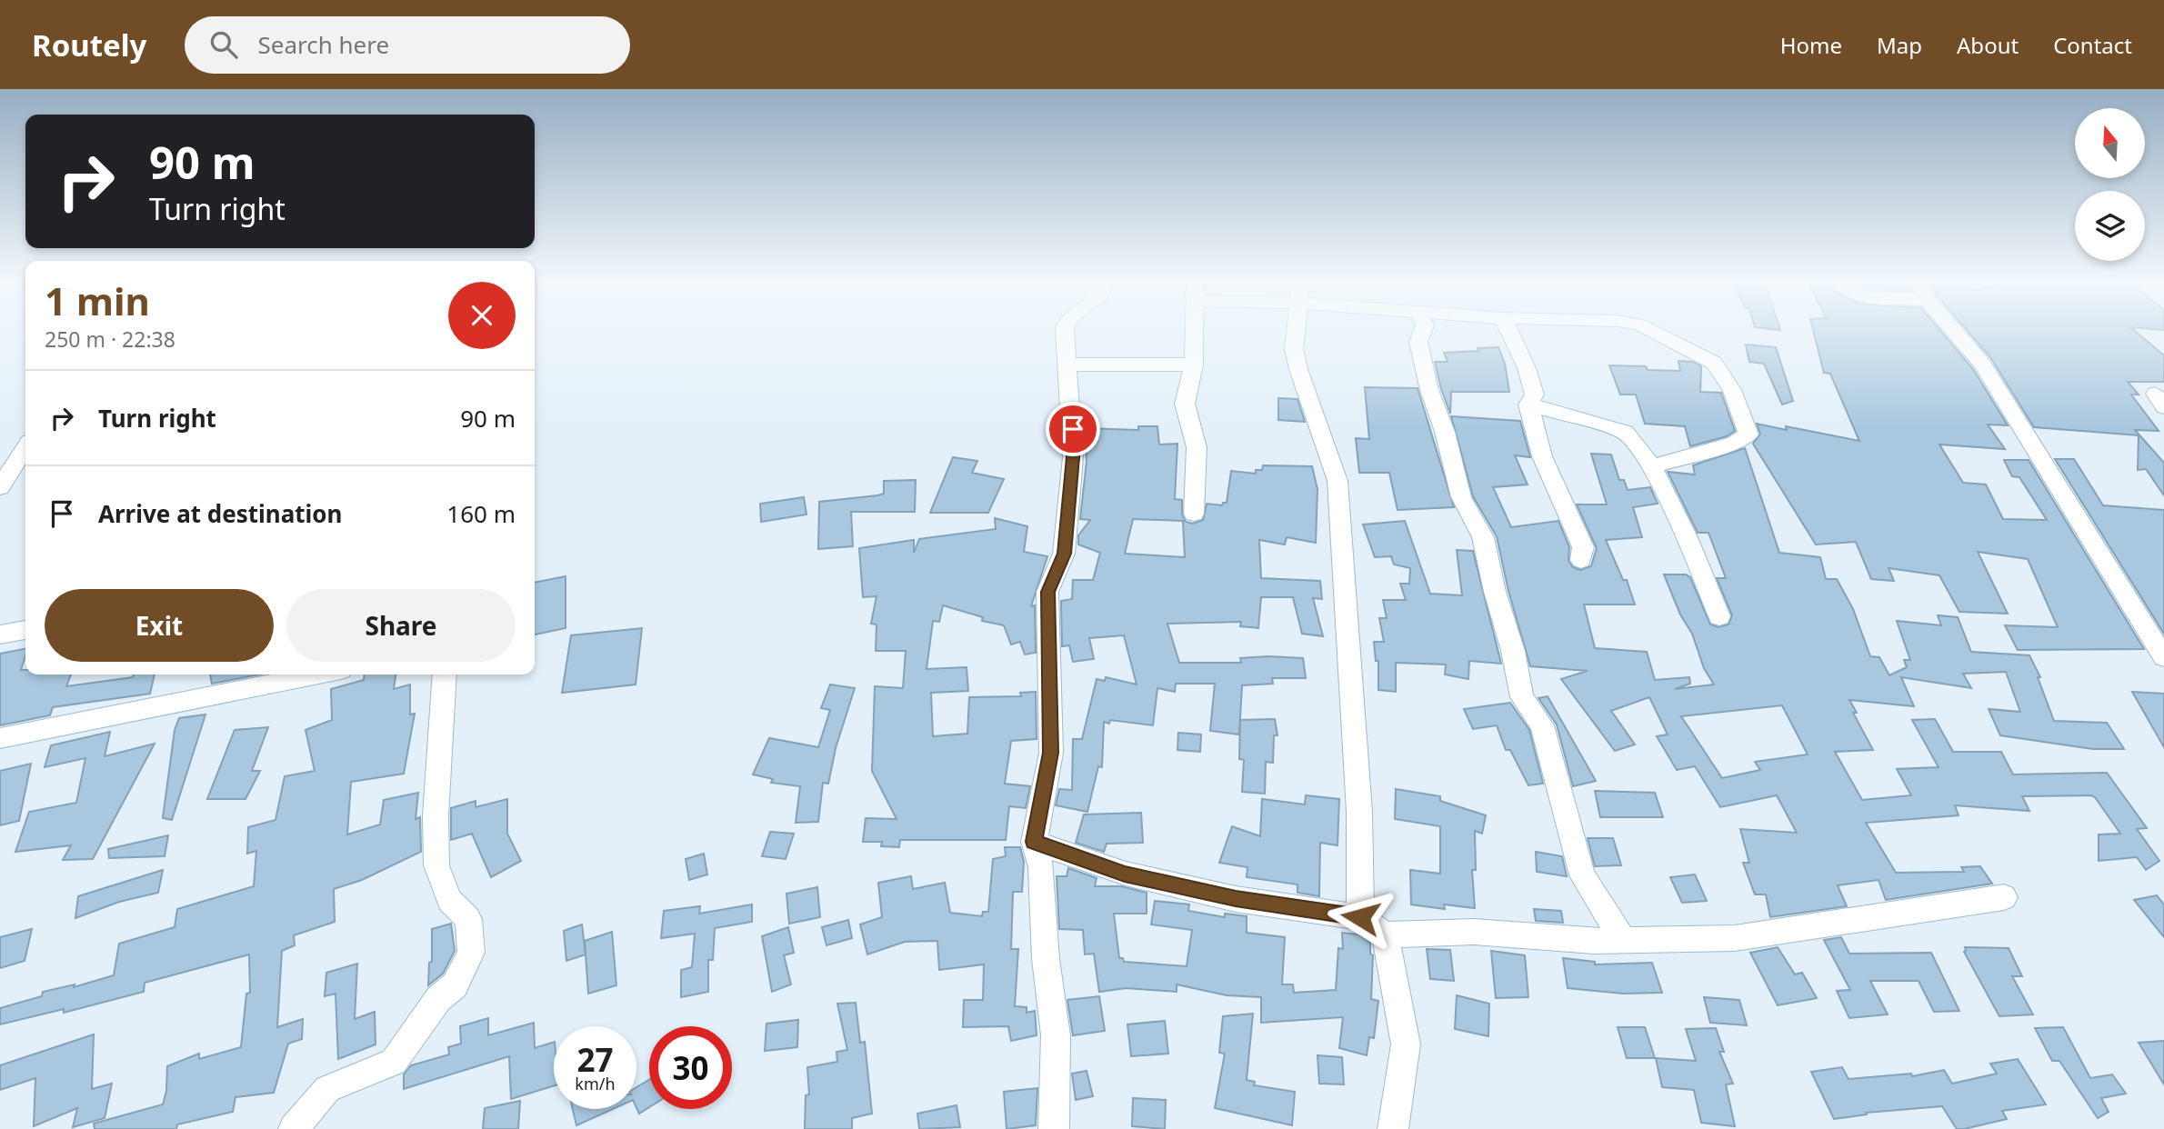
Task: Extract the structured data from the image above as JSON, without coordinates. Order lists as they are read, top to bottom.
{
  "north": "top",
  "page": {
    "header": "Routely",
    "search": "Search here",
    "nav": [
      "Home",
      "Map",
      "About",
      "Contact"
    ],
    "turn": ["90 m", "Turn right"],
    "heading": ["1 min", "250 m · 22:38"],
    "list": [
      {
        "name": "Turn right",
        "value": "90 m"
      },
      {
        "name": "Arrive at destination",
        "value": "160 m"
      }
    ],
    "buttons": ["Exit", "Share"],
    "speed": "27 km/h",
    "limit": "30"
  }
}
